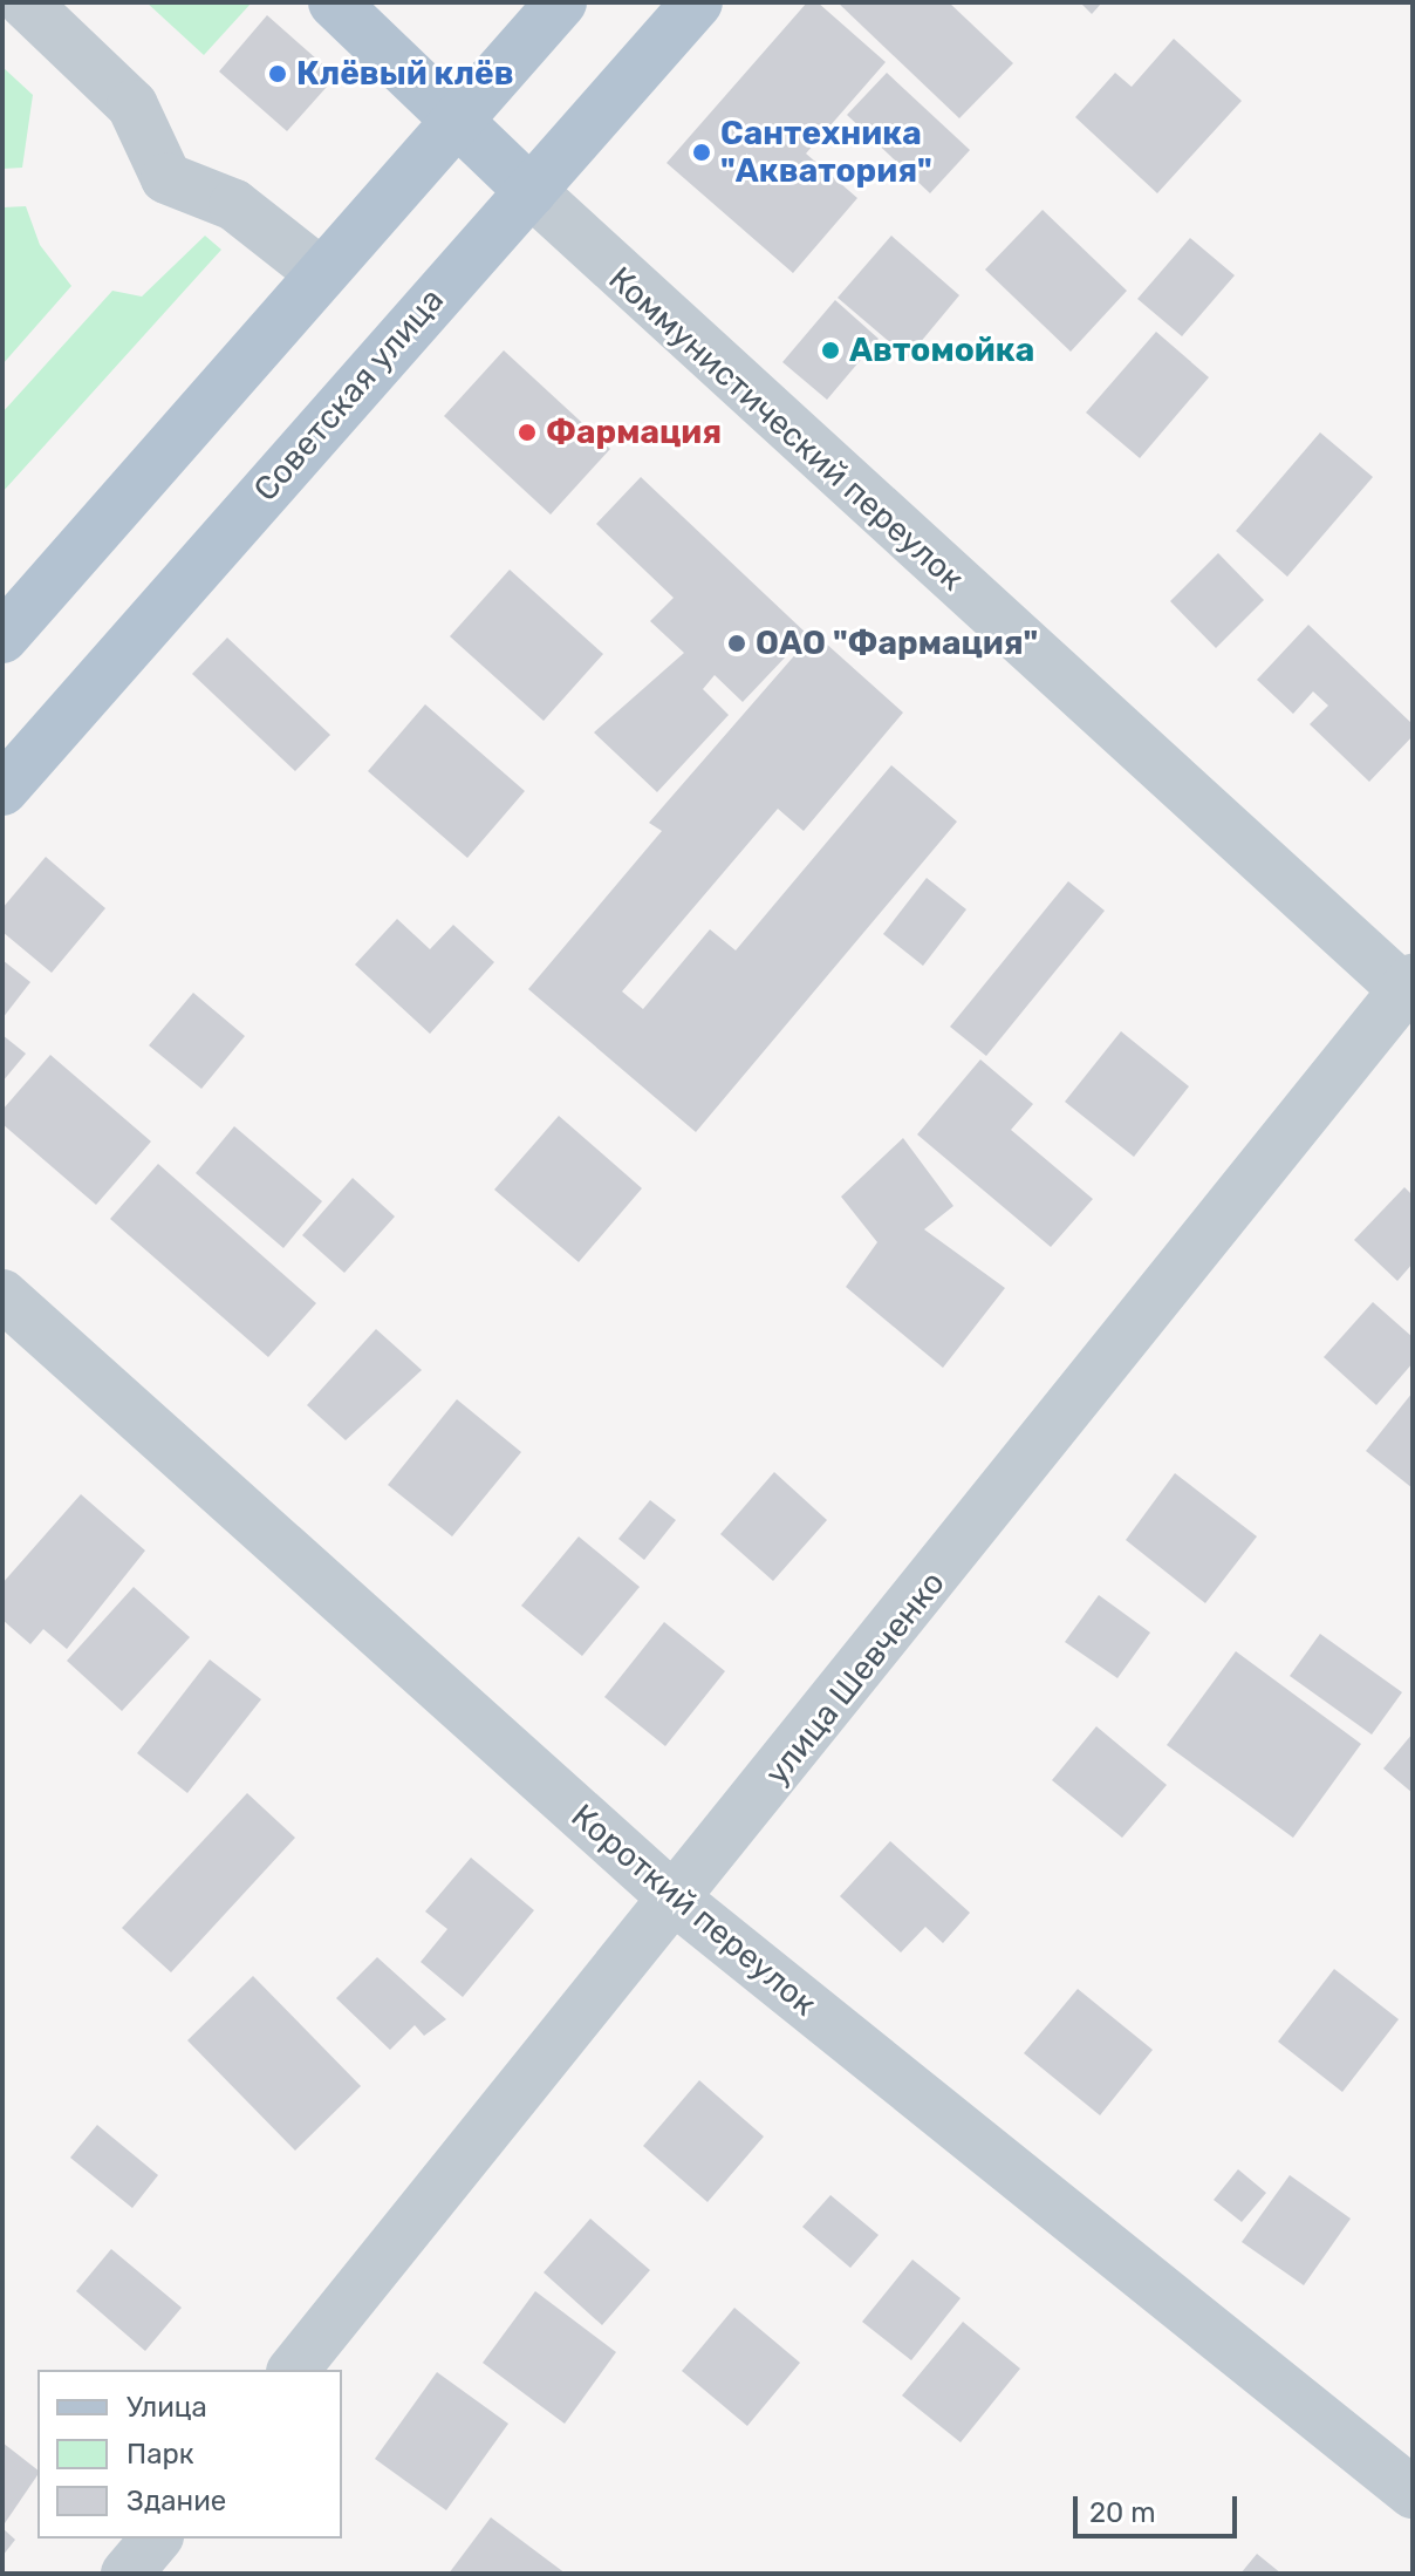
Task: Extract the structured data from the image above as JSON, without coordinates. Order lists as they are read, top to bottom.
{
  "streets": {
    "main road": ["Советская улица", "Коммунистический переулок"],
    "street": ["улица Шевченко", "Короткий переулок"]
  },
  "crossings": [
    ["Советская улица", "Коммунистический переулок"],
    ["Коммунистический переулок", "улица Шевченко"],
    ["улица Шевченко", "Короткий переулок"]
  ],
  "places": [
    "Клёвый клёв",
    "Сантехника \"Акватория\"",
    "Автомойка",
    "Фармация",
    "ОАО \"Фармация\""
  ],
  "legend": ["Улица", "Парк", "Здание"],
  "scale_bar": "20 m"
}
